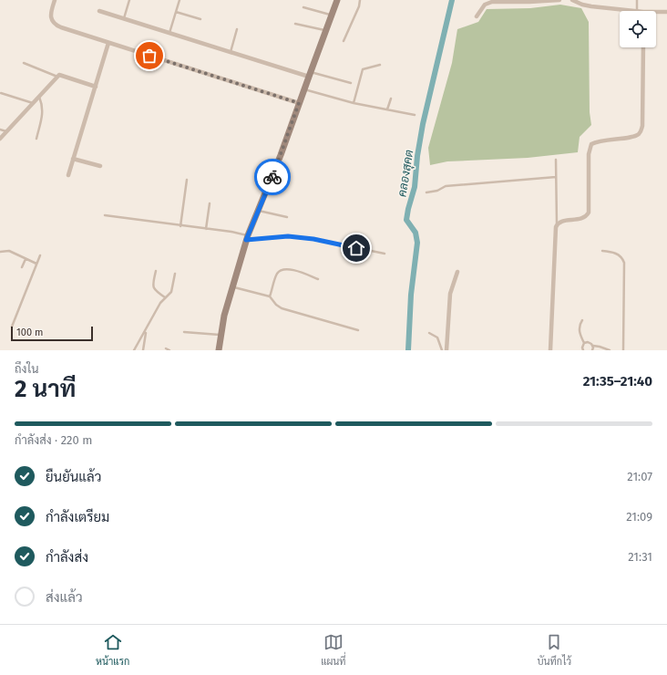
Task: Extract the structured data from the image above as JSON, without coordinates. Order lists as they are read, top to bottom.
{
  "water": ["คลองสุคต"],
  "scale_bar": "100 m",
  "page": {
    "scale": "100 m",
    "heading": ["2 นาที", "ถึงใน", "21:35–21:40"],
    "bar": "กำลังส่ง · 220 m",
    "list": [
      ["ยืนยันแล้ว", "21:07"],
      ["กำลังเตรียม", "21:09"],
      ["กำลังส่ง", "21:31"],
      "ส่งแล้ว"
    ],
    "tabs": ["หน้าแรก", "แผนที่", "บันทึกไว้"]
  }
}
